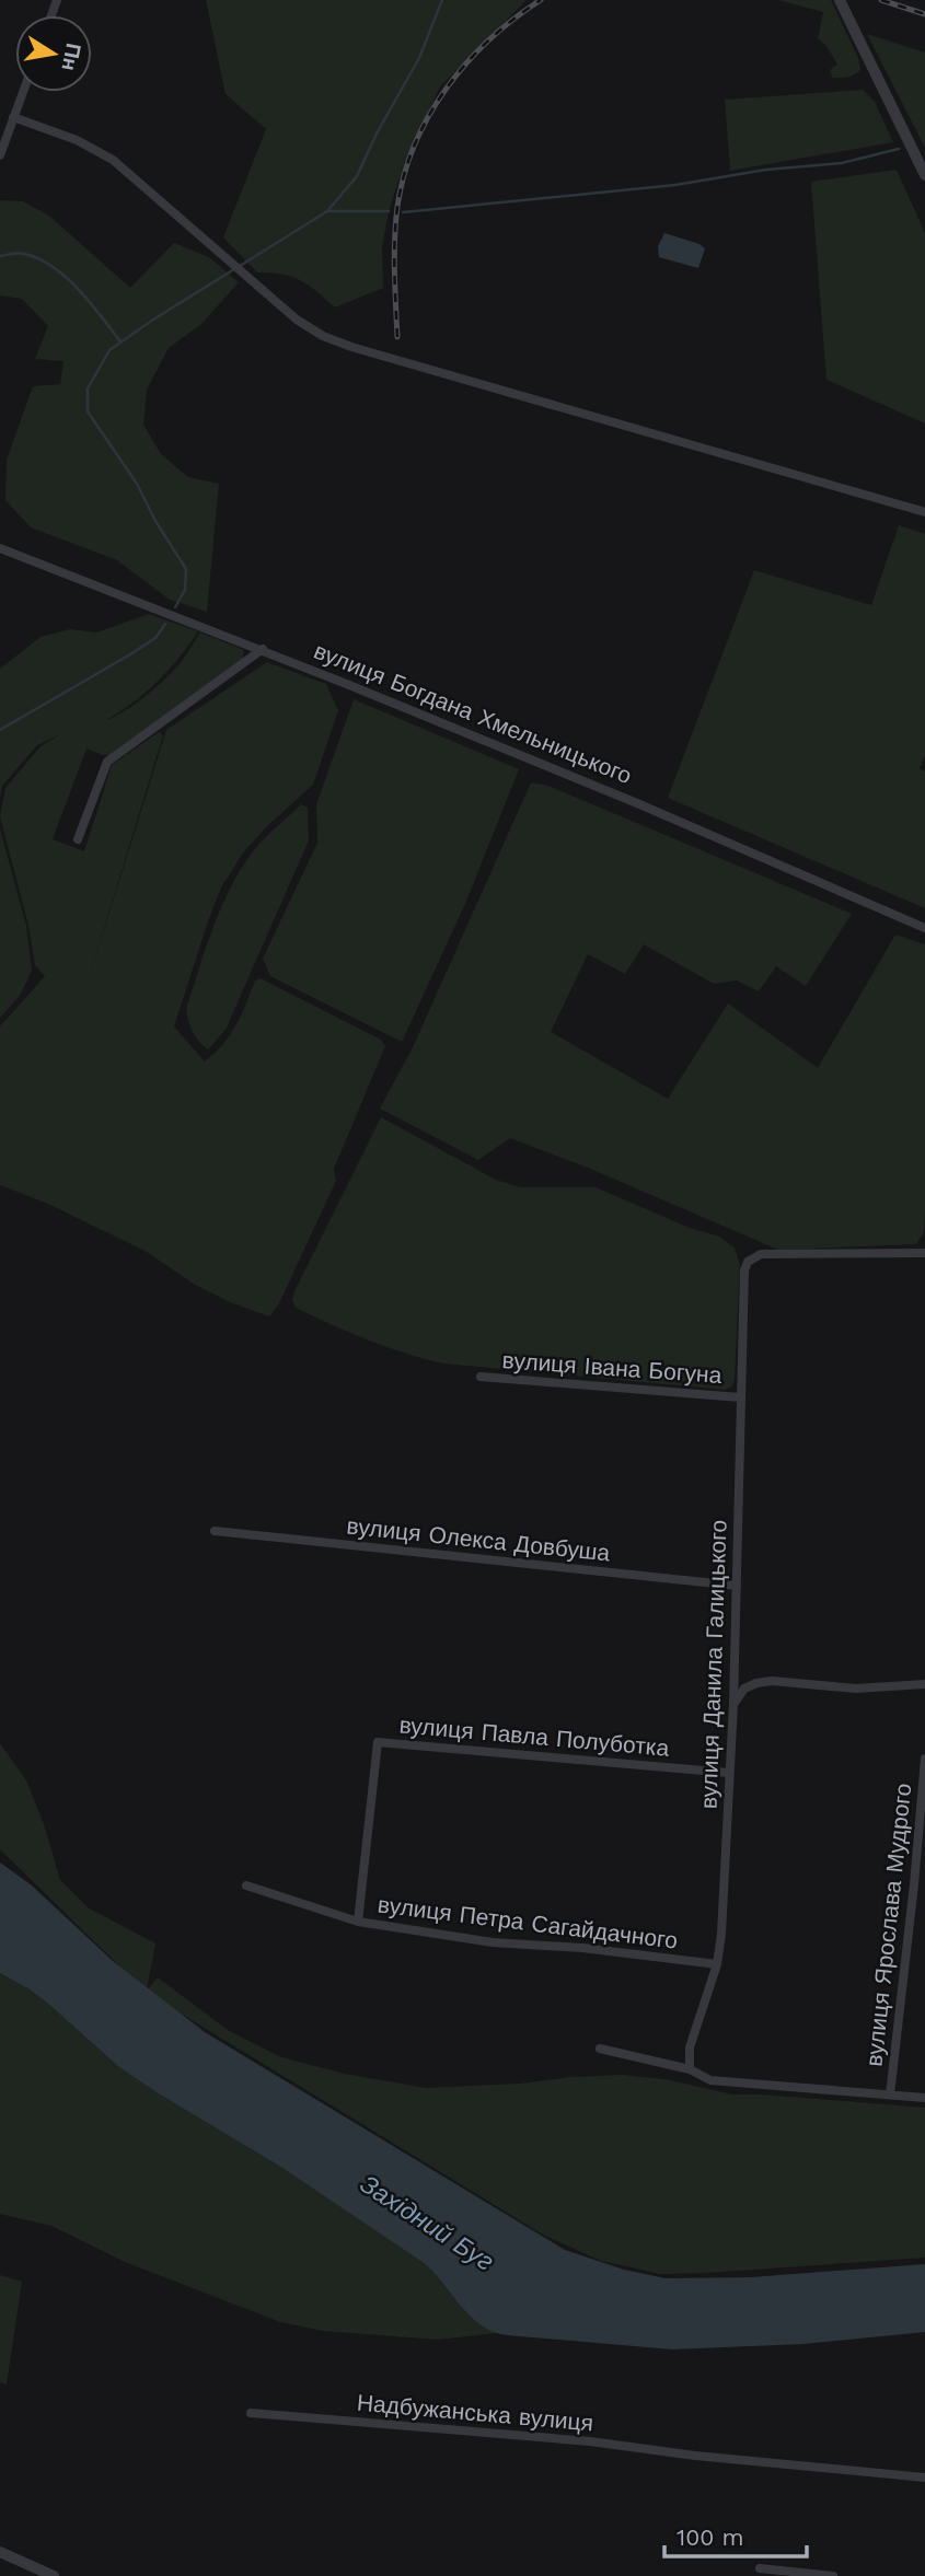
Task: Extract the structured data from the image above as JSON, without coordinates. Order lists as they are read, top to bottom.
{
  "streets": {
    "street": [
      "вулиця Богдана Хмельницького",
      "вулиця Івана Богуна",
      "вулиця Олекса Довбуша",
      "вулиця Данила Галицького",
      "вулиця Павла Полуботка",
      "вулиця Петра Сагайдачного",
      "вулиця Ярослава Мудрого",
      "Надбужанська вулиця"
    ]
  },
  "crossings": [
    ["вулиця Івана Богуна", "вулиця Данила Галицького"],
    ["вулиця Олекса Довбуша", "вулиця Данила Галицького"],
    ["вулиця Данила Галицького", "вулиця Павла Полуботка"],
    ["вулиця Данила Галицького", "вулиця Петра Сагайдачного"],
    ["вулиця Павла Полуботка", "вулиця Петра Сагайдачного"]
  ],
  "water": ["Західний Буг"],
  "scale_bar": "100 m",
  "north": "right"
}
